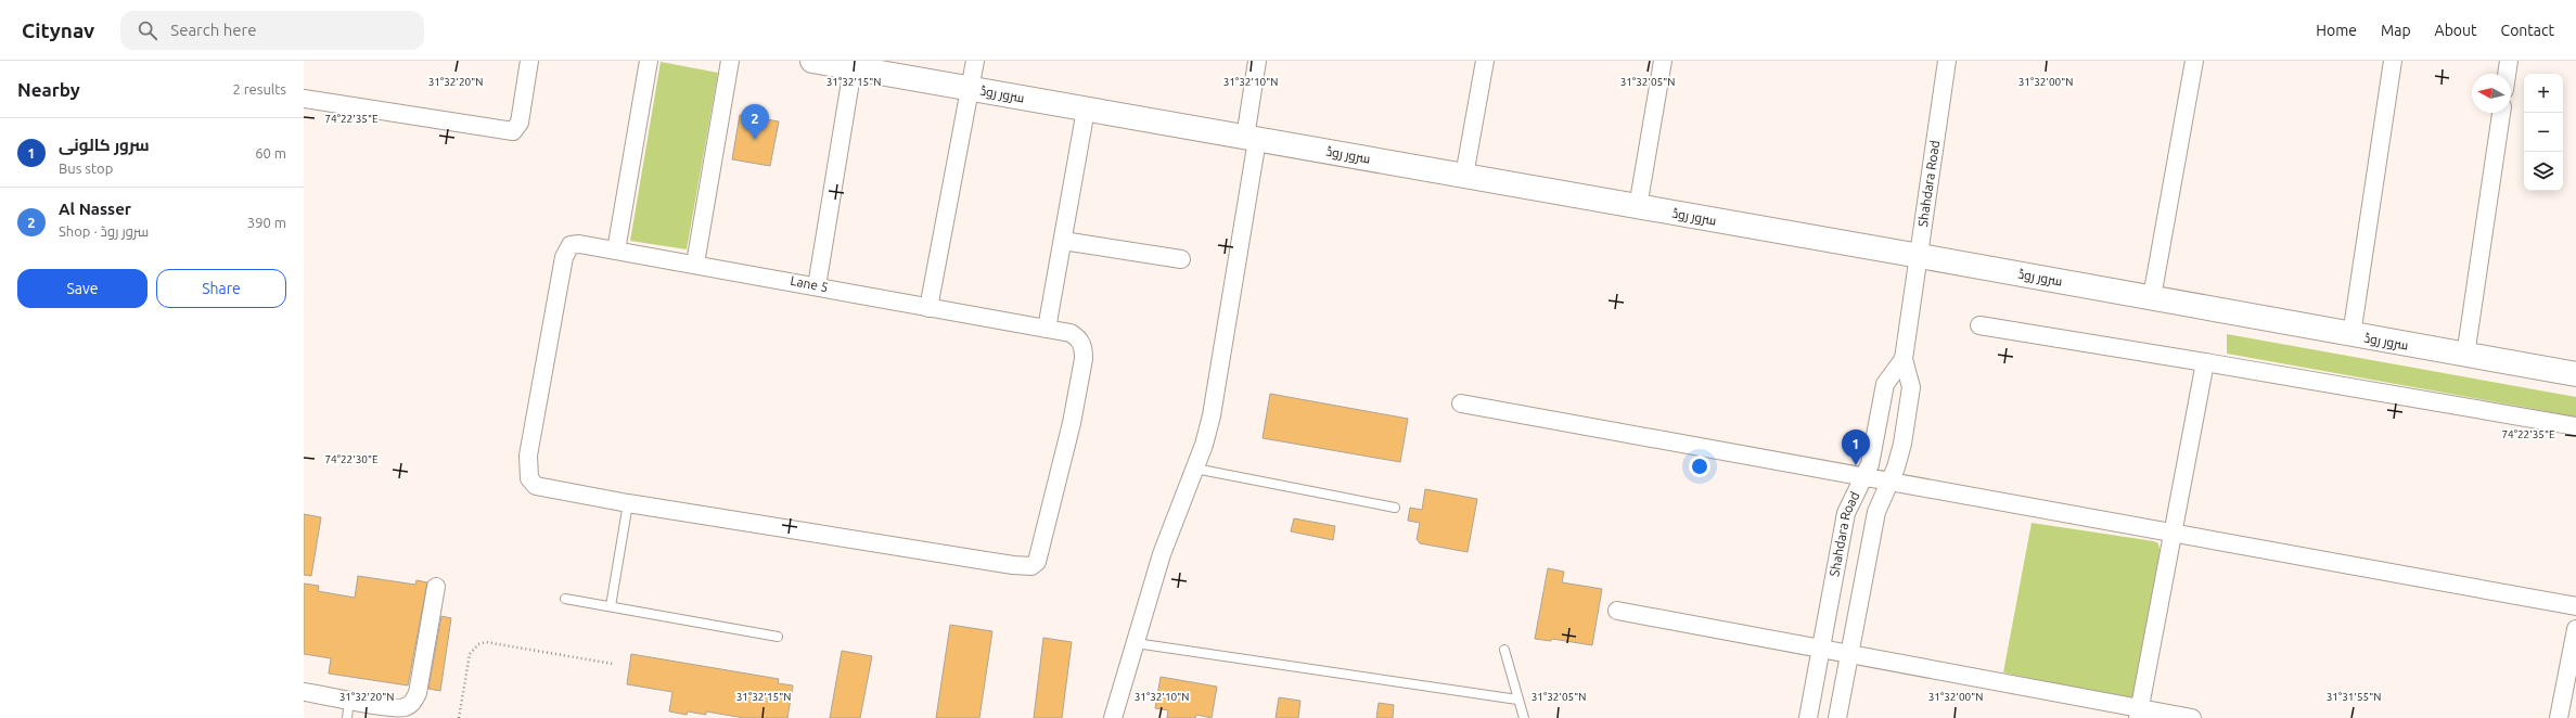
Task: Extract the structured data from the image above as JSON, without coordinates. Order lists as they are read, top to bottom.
{
  "streets": {
    "street": ["سرور روڈ", "Shahdara Road", "Lane 5"]
  },
  "crossings": [
    ["سرور روڈ", "Shahdara Road"]
  ],
  "north": "left",
  "page": {
    "header": "Citynav",
    "search": "Search here",
    "nav": [
      "Home",
      "Map",
      "About",
      "Contact"
    ],
    "heading": ["Nearby", "2 results"],
    "map_buttons": ["+", "−"],
    "pins": ["2", "1"],
    "list": [
      {
        "mark": "1",
        "name": "سرور کالونی",
        "note": "Bus stop",
        "value": "60 m"
      },
      {
        "mark": "2",
        "name": "Al Nasser",
        "note": "Shop · سرور روڈ",
        "value": "390 m"
      }
    ],
    "buttons": ["Save", "Share"]
  },
  "coordinates": [
    "31°32'20\"N",
    "31°32'15\"N",
    "31°32'10\"N",
    "31°32'05\"N",
    "31°32'00\"N",
    "74°22'35\"E",
    "74°22'30\"E",
    "31°31'55\"N"
  ]
}
